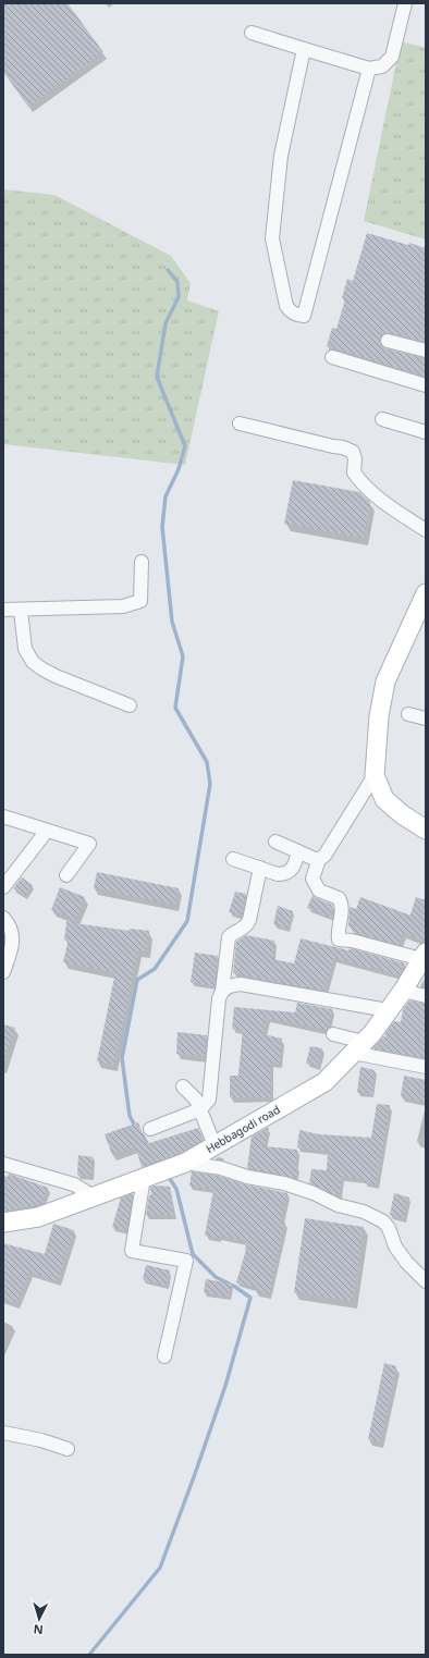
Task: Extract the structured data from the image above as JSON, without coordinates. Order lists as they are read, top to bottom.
{
  "streets": {
    "street": ["Hebbagodi road"]
  },
  "north": "bottom"
}
